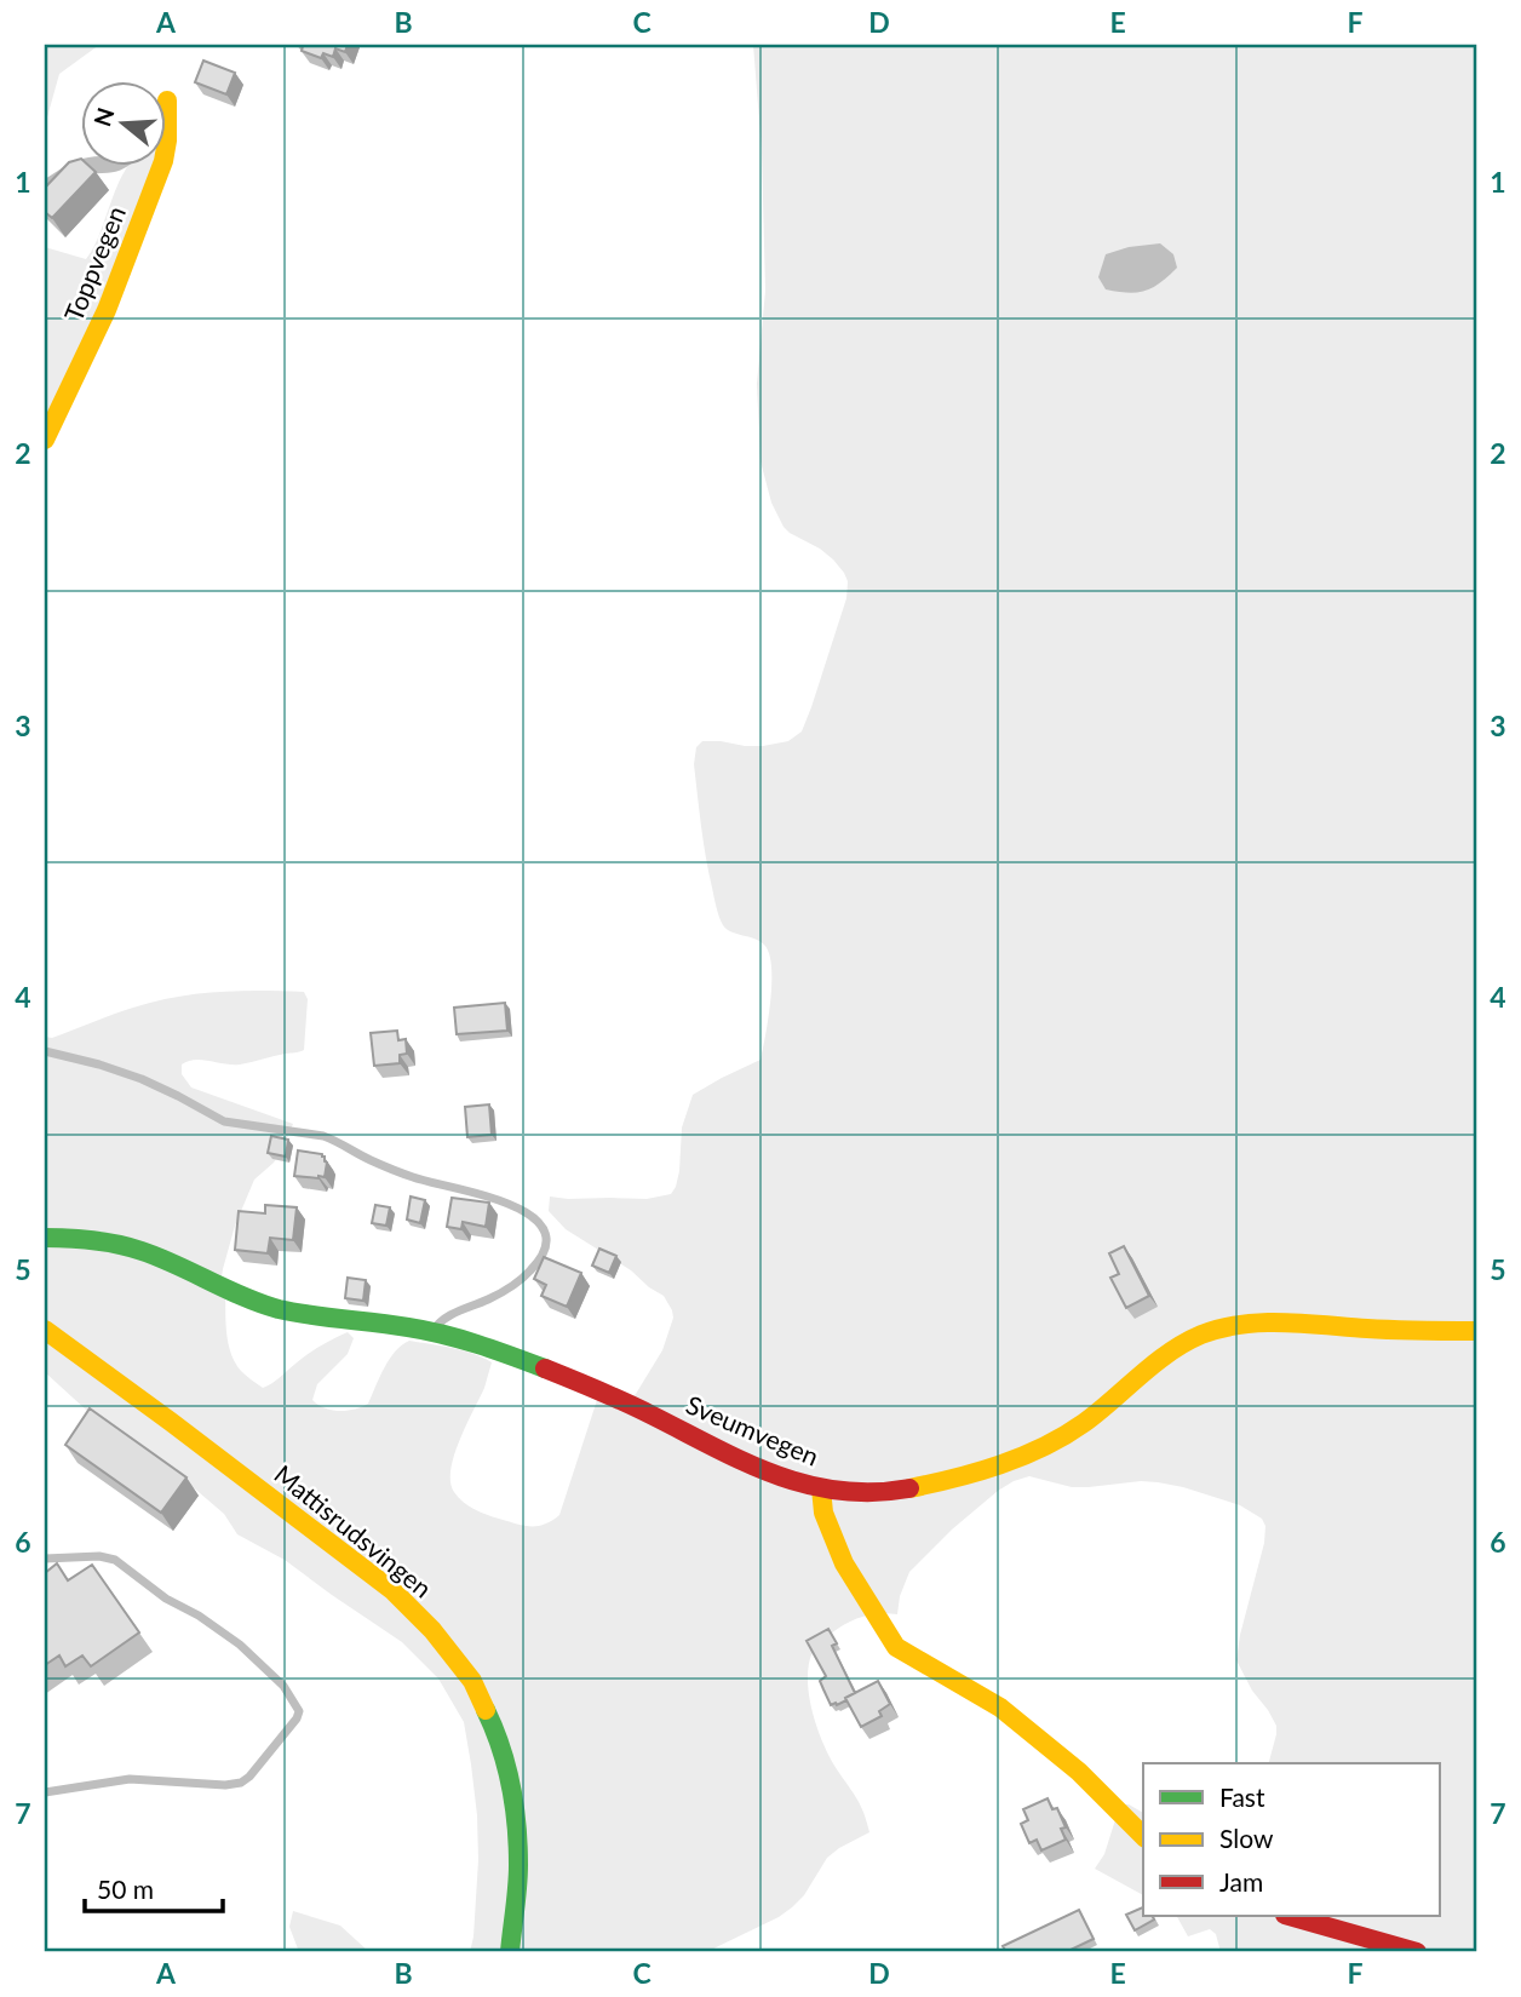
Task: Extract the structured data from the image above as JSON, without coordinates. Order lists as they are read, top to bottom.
{
  "streets": {
    "street": ["Toppvegen", "Sveumvegen", "Mattisrudsvingen"]
  },
  "legend": ["Fast", "Slow", "Jam"],
  "scale_bar": "50 m",
  "north": "left",
  "grid": {
    "columns": [
      "A",
      "B",
      "C",
      "D",
      "E",
      "F"
    ],
    "rows": [
      "1",
      "2",
      "3",
      "4",
      "5",
      "6",
      "7"
    ]
  }
}
